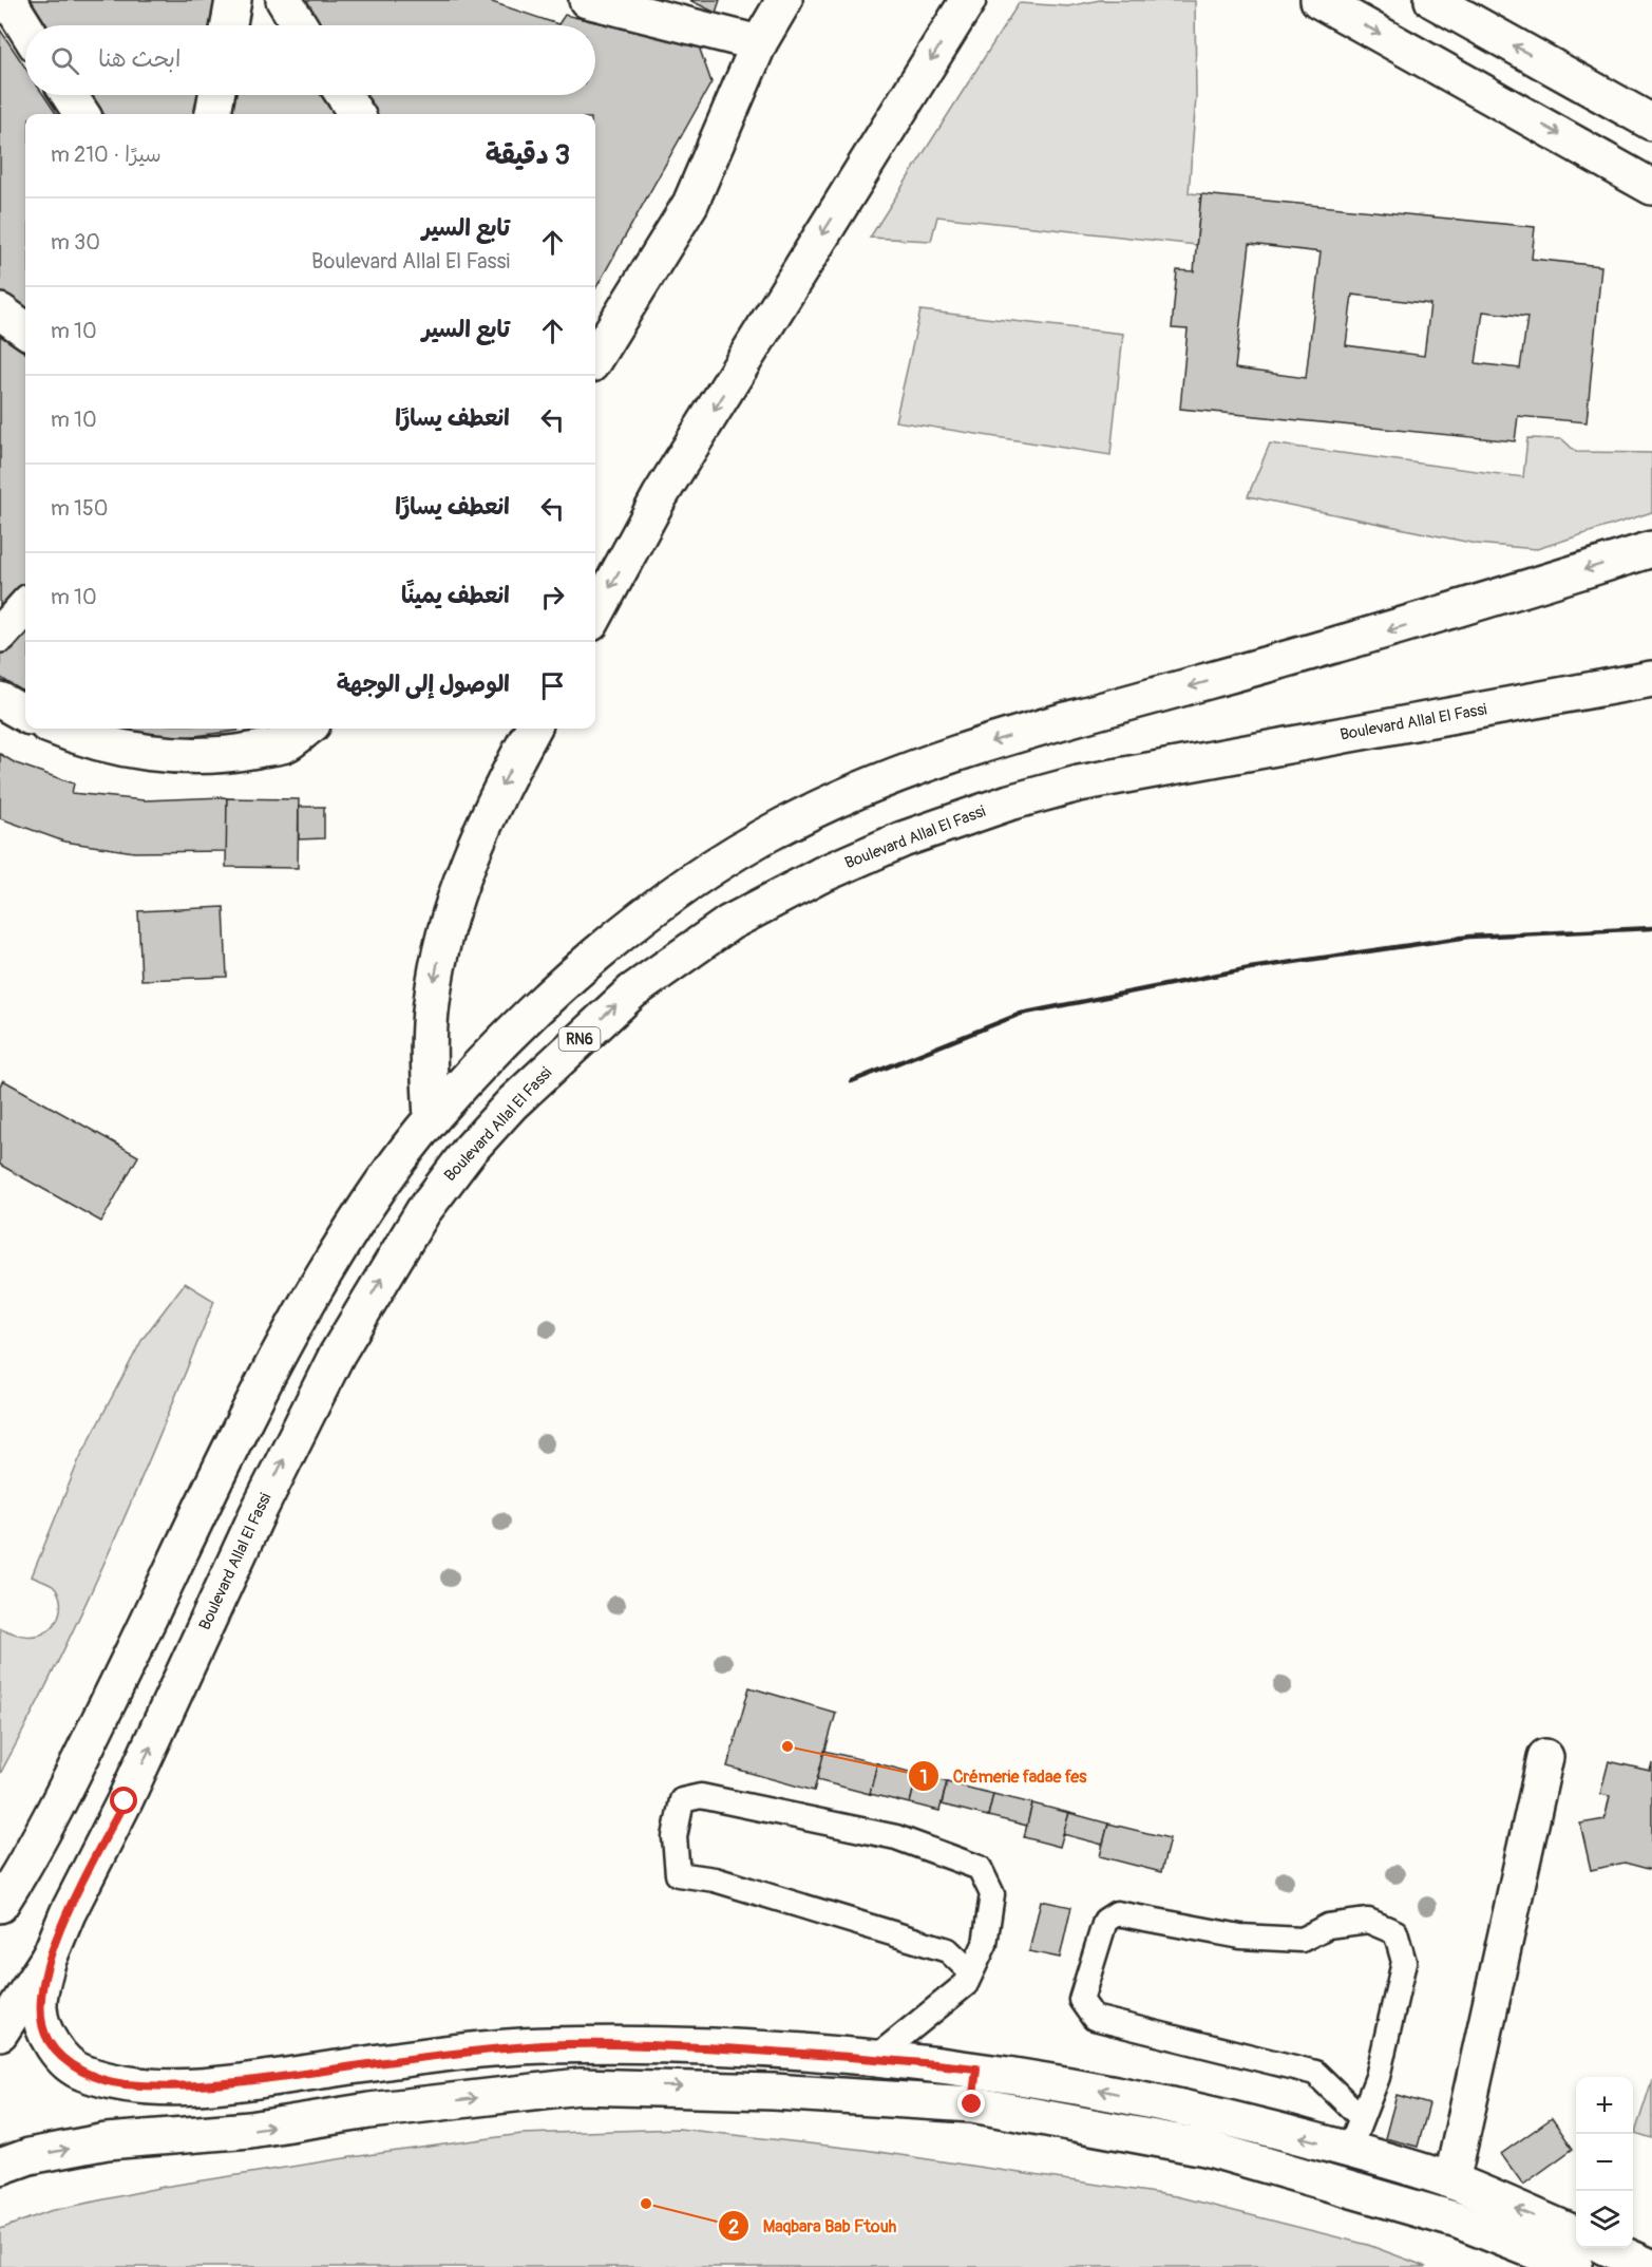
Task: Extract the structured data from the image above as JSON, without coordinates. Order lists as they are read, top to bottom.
{
  "streets": {
    "street": ["Boulevard Allal El Fassi", "RN6"]
  },
  "places": ["Crémerie fadae fes", "Maqbara Bab Ftouh"],
  "page": {
    "search": "ابحث هنا",
    "heading": ["3 دقيقة", "سيرًا · 210 m"],
    "list": [
      ["تابع السير", "Boulevard Allal El Fassi", "30 m"],
      ["تابع السير", "10 m"],
      ["انعطف يسارًا", "10 m"],
      ["انعطف يسارًا", "150 m"],
      ["انعطف يمينًا", "10 m"],
      "الوصول إلى الوجهة"
    ],
    "map_buttons": ["+", "−"]
  }
}
